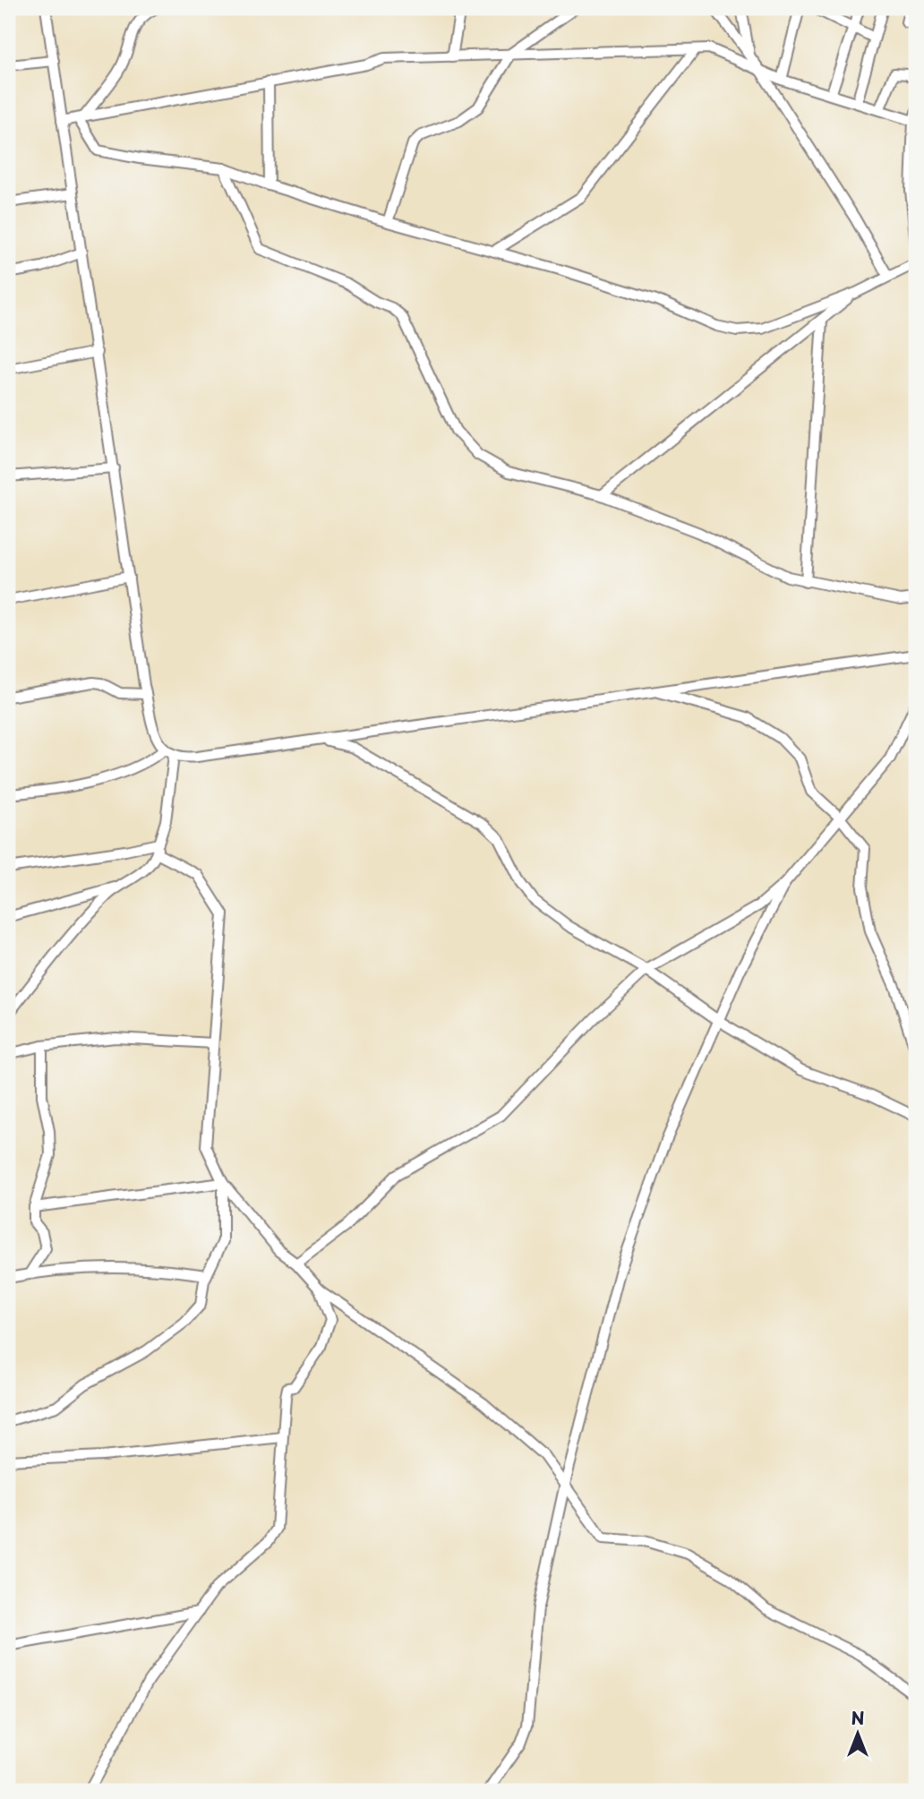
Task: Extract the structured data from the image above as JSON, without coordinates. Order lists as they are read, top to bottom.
{
  "north": "top"
}
